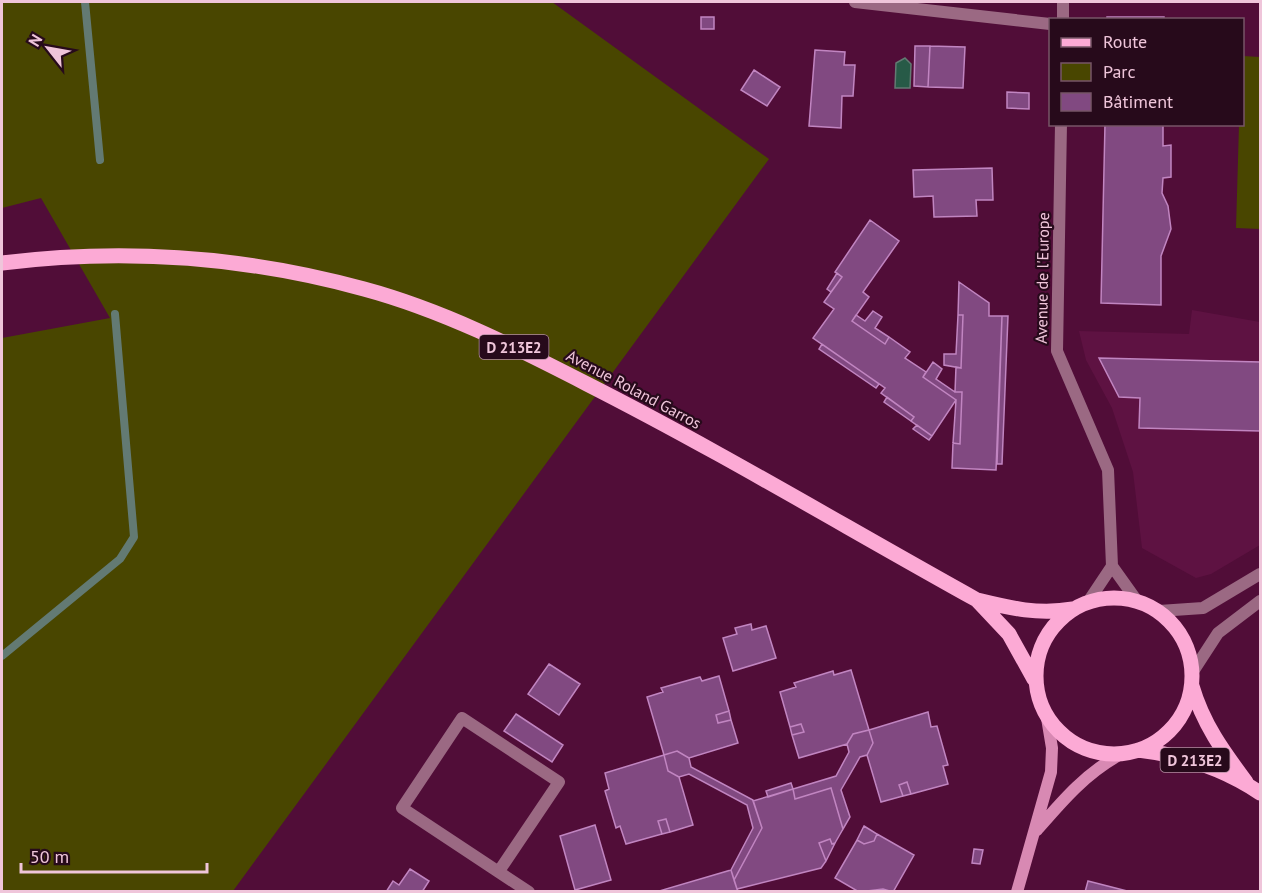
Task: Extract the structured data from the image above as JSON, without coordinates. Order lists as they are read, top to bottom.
{
  "streets": {
    "main road": ["D 213E2", "Avenue Roland Garros"],
    "street": ["Avenue de l'Europe"]
  },
  "crossings": [
    ["D 213E2", "Avenue Roland Garros"]
  ],
  "legend": ["Route", "Parc", "Bâtiment"],
  "scale_bar": "50 m",
  "north": "top left"
}
